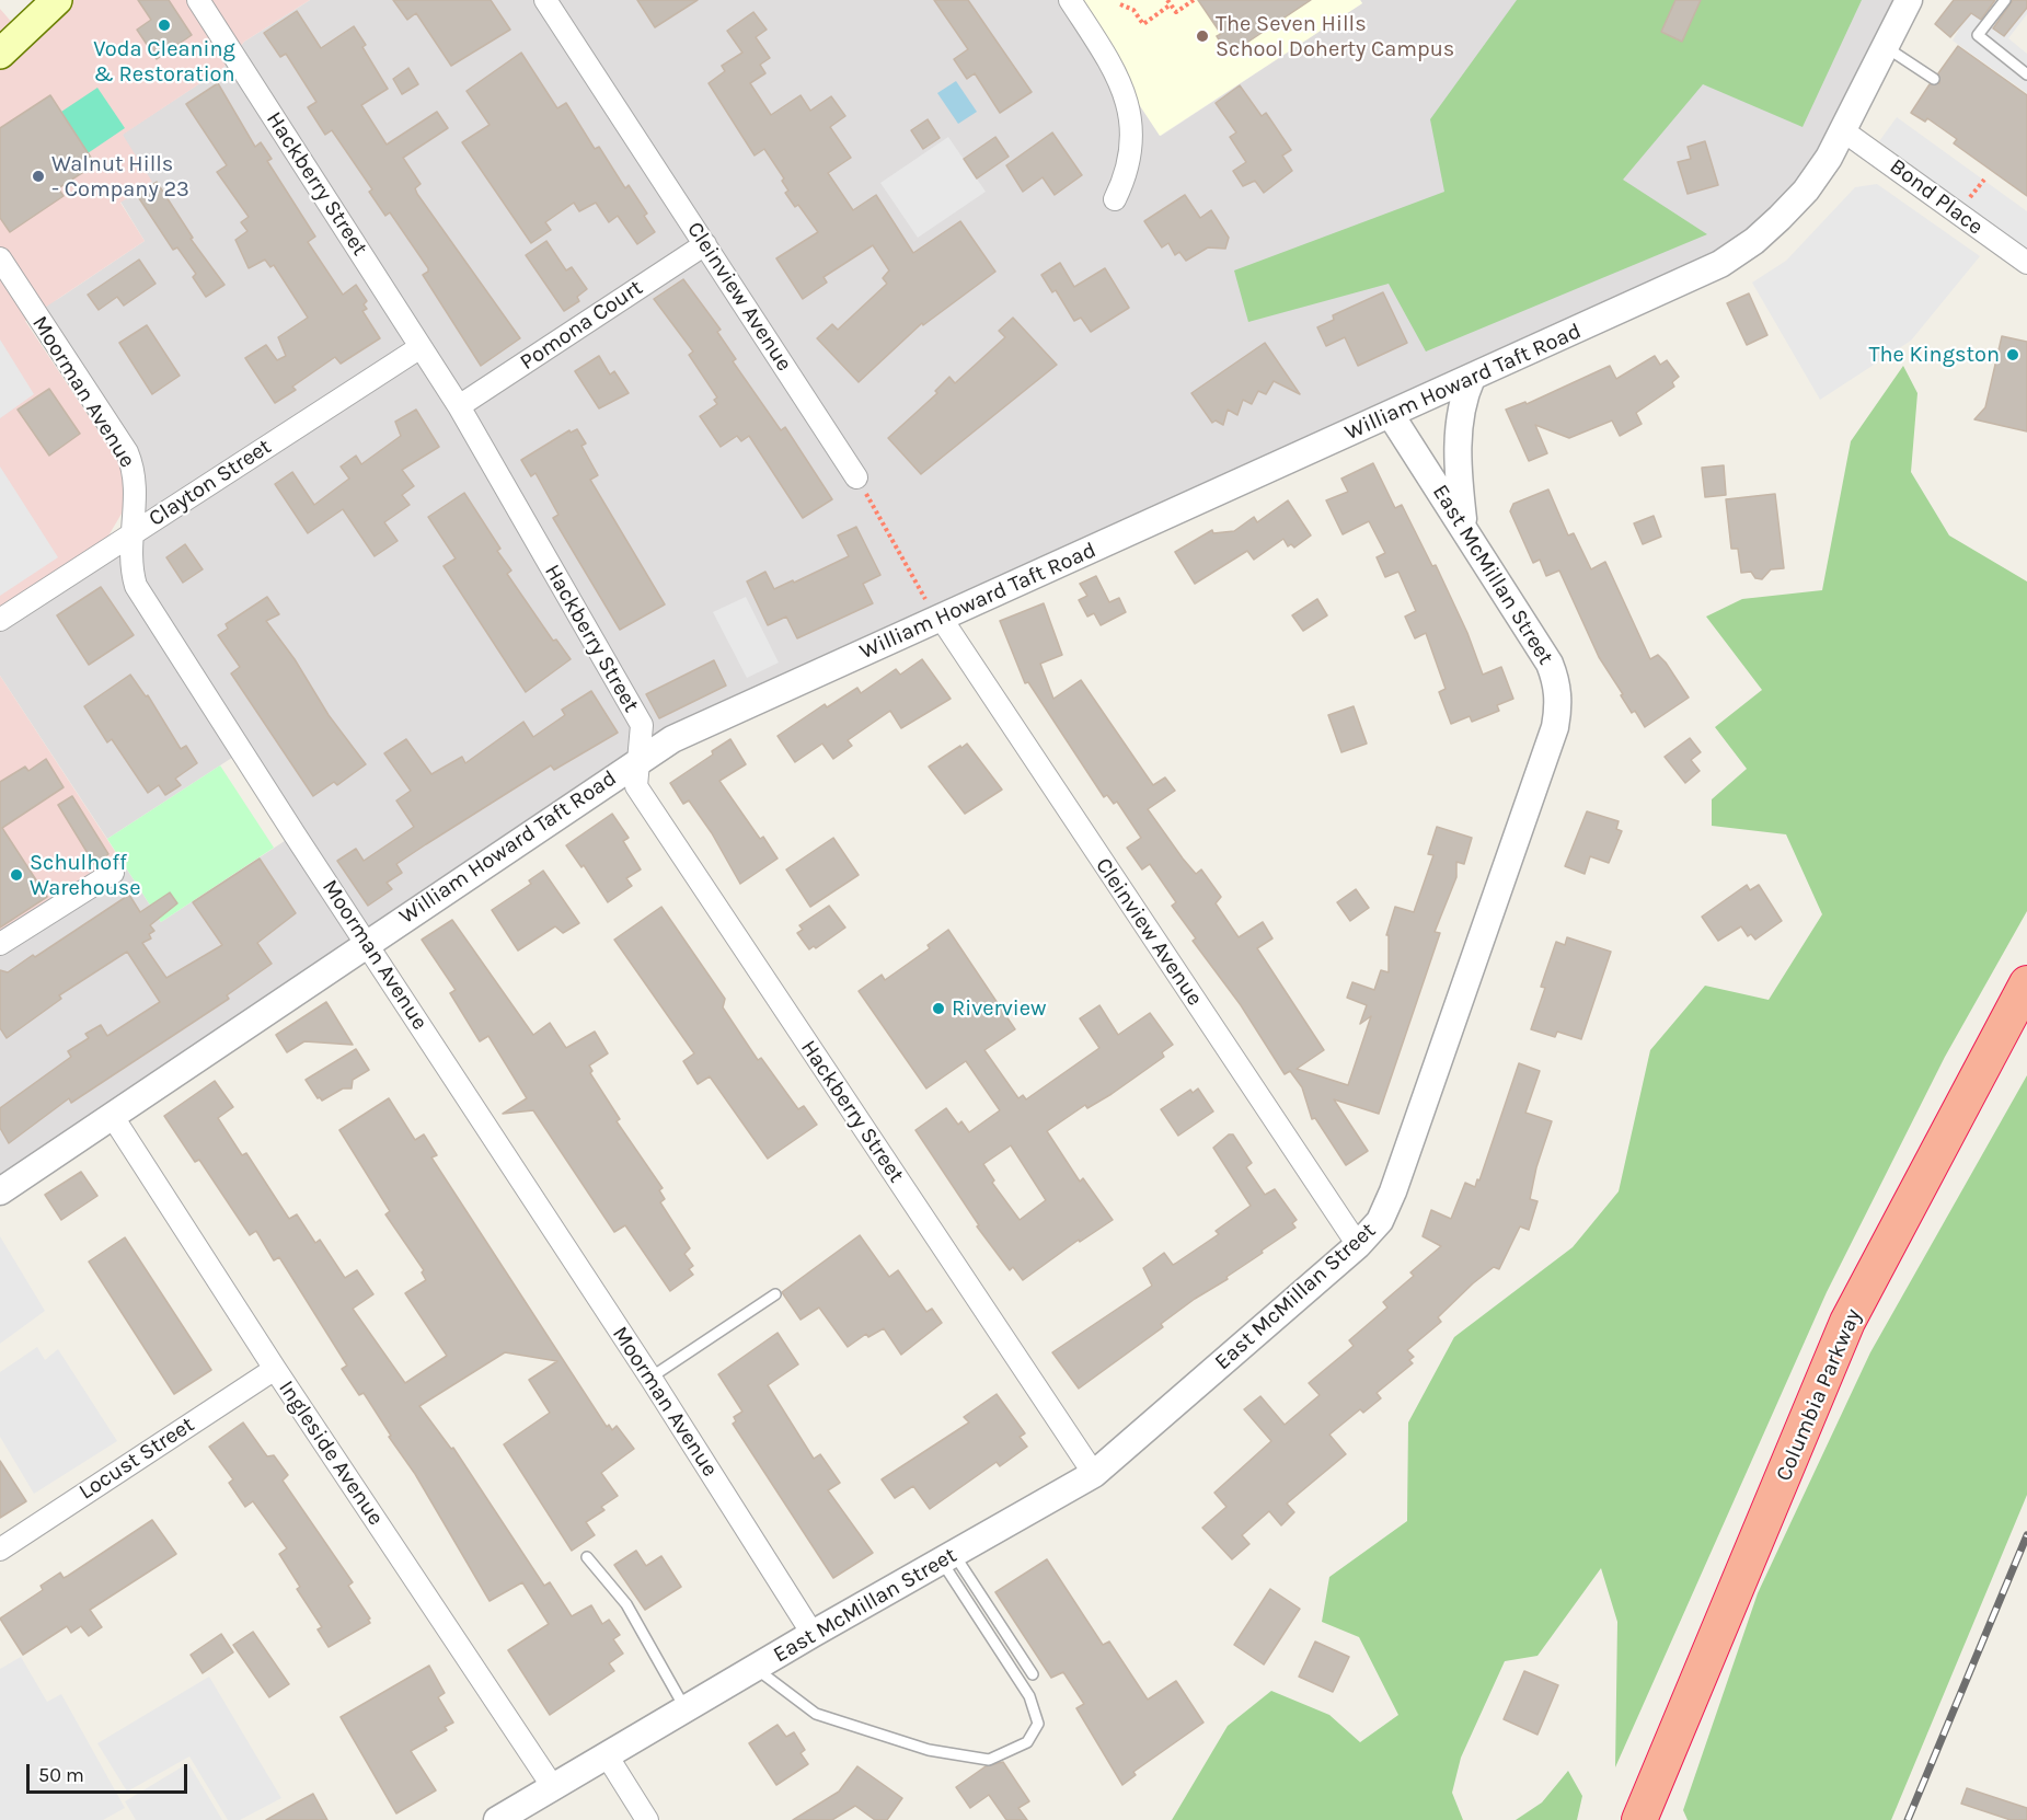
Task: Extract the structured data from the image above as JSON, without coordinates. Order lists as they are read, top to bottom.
{
  "streets": {
    "highway": ["Columbia Parkway"],
    "street": [
      "Hackberry Street",
      "Bond Place",
      "Cleinview Avenue",
      "Pomona Court",
      "William Howard Taft Road",
      "Moorman Avenue",
      "Clayton Street",
      "East McMillan Street",
      "Ingleside Avenue",
      "Locust Street"
    ]
  },
  "crossings": [
    ["Hackberry Street", "Pomona Court"],
    ["Hackberry Street", "William Howard Taft Road"],
    ["Hackberry Street", "Clayton Street"],
    ["Hackberry Street", "East McMillan Street"],
    ["Bond Place", "William Howard Taft Road"],
    ["Cleinview Avenue", "Pomona Court"],
    ["Cleinview Avenue", "William Howard Taft Road"],
    ["Cleinview Avenue", "East McMillan Street"],
    ["William Howard Taft Road", "Moorman Avenue"],
    ["William Howard Taft Road", "East McMillan Street"],
    ["William Howard Taft Road", "Ingleside Avenue"],
    ["Moorman Avenue", "Clayton Street"],
    ["Moorman Avenue", "East McMillan Street"],
    ["East McMillan Street", "Ingleside Avenue"],
    ["Ingleside Avenue", "Locust Street"]
  ],
  "places": [
    "Voda Cleaning & Restoration",
    "The Seven Hills School Doherty Campus",
    "Walnut Hills - Company 23",
    "The Kingston",
    "Schulhoff Warehouse",
    "Riverview"
  ],
  "scale_bar": "50 m"
}
